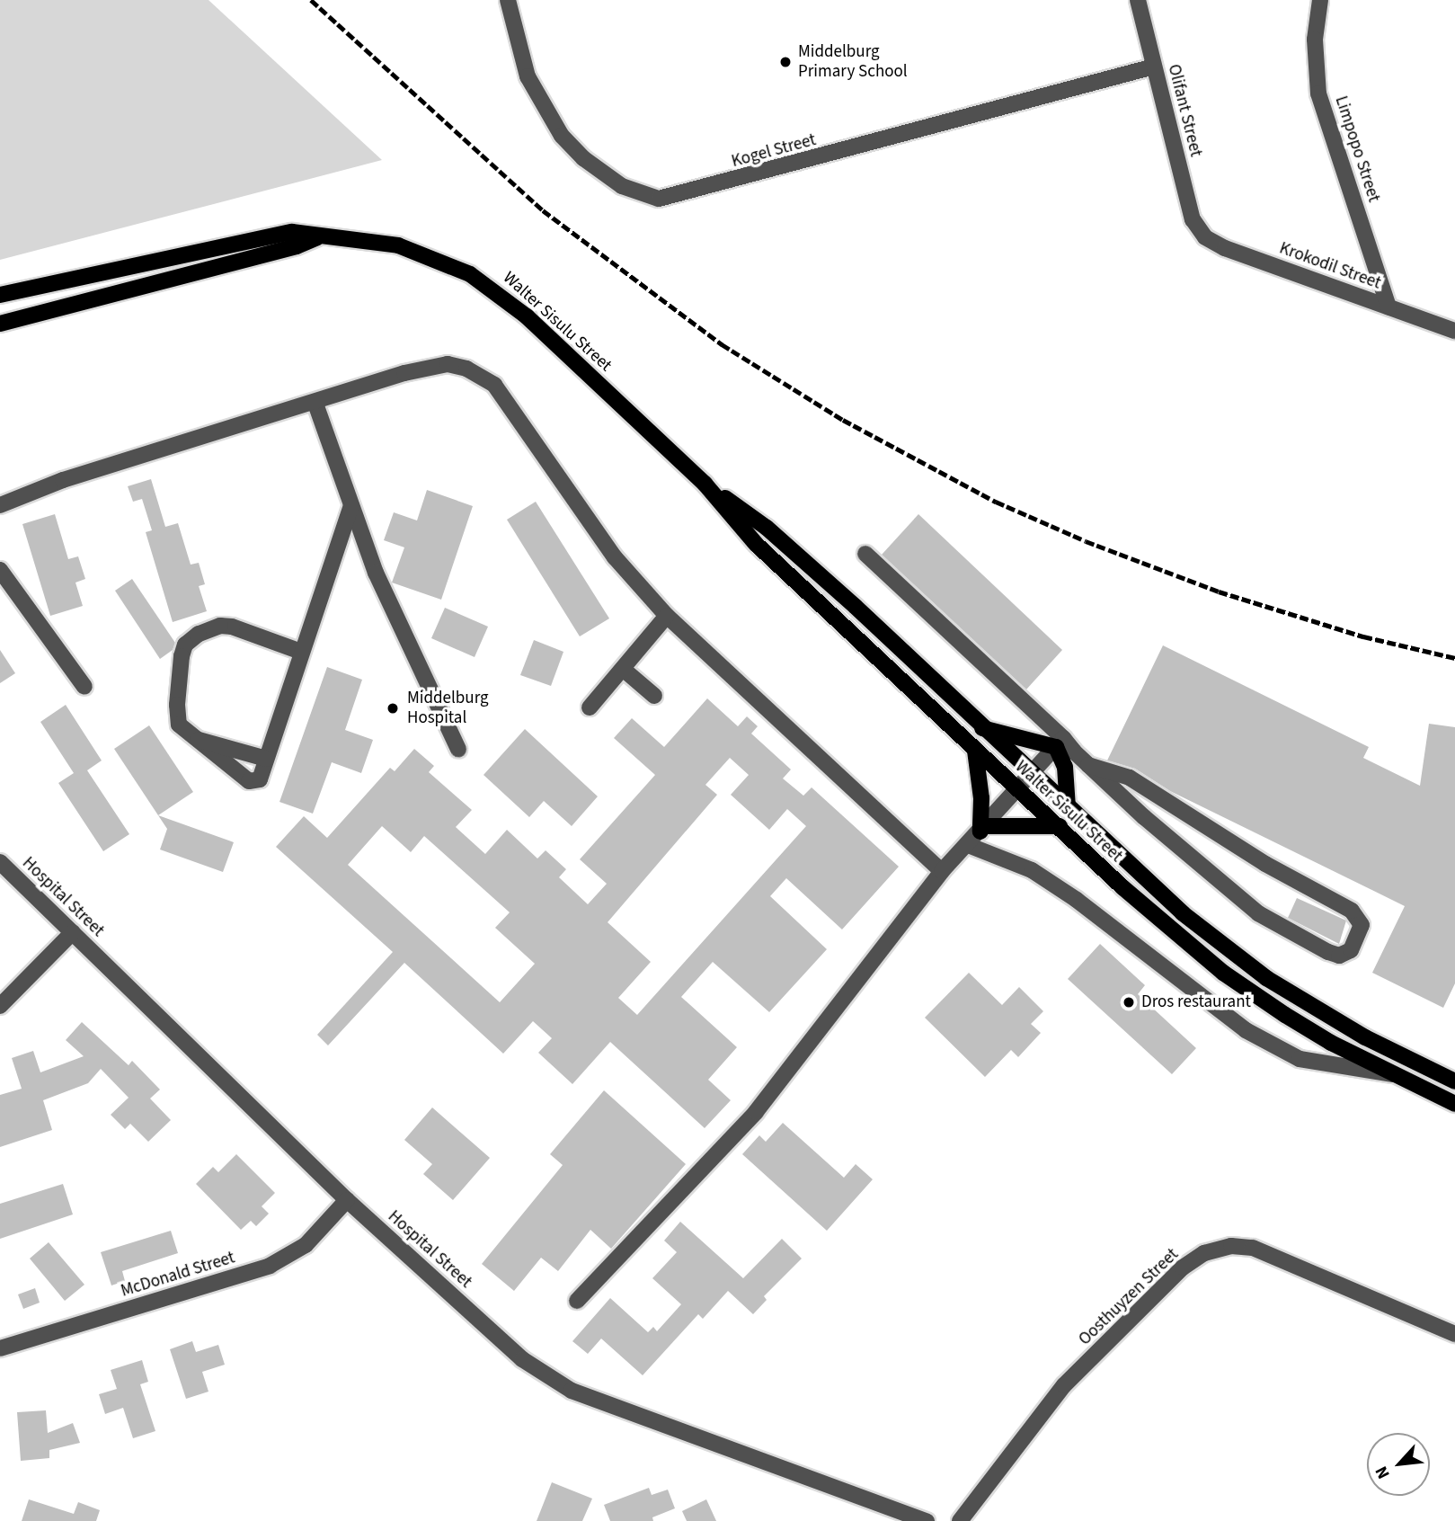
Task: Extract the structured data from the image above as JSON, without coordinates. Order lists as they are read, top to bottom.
{
  "streets": {
    "main road": ["Walter Sisulu Street"],
    "street": [
      "Olifant Street",
      "Limpopo Street",
      "Kogel Street",
      "Krokodil Street",
      "Hospital Street",
      "McDonald Street",
      "Oosthuyzen Street"
    ]
  },
  "crossings": [
    ["Olifant Street", "Kogel Street"],
    ["Olifant Street", "Krokodil Street"],
    ["Limpopo Street", "Krokodil Street"],
    ["Hospital Street", "McDonald Street"]
  ],
  "places": ["Middelburg Primary School", "Middelburg Hospital", "Dros restaurant"],
  "north": "bottom left"
}
